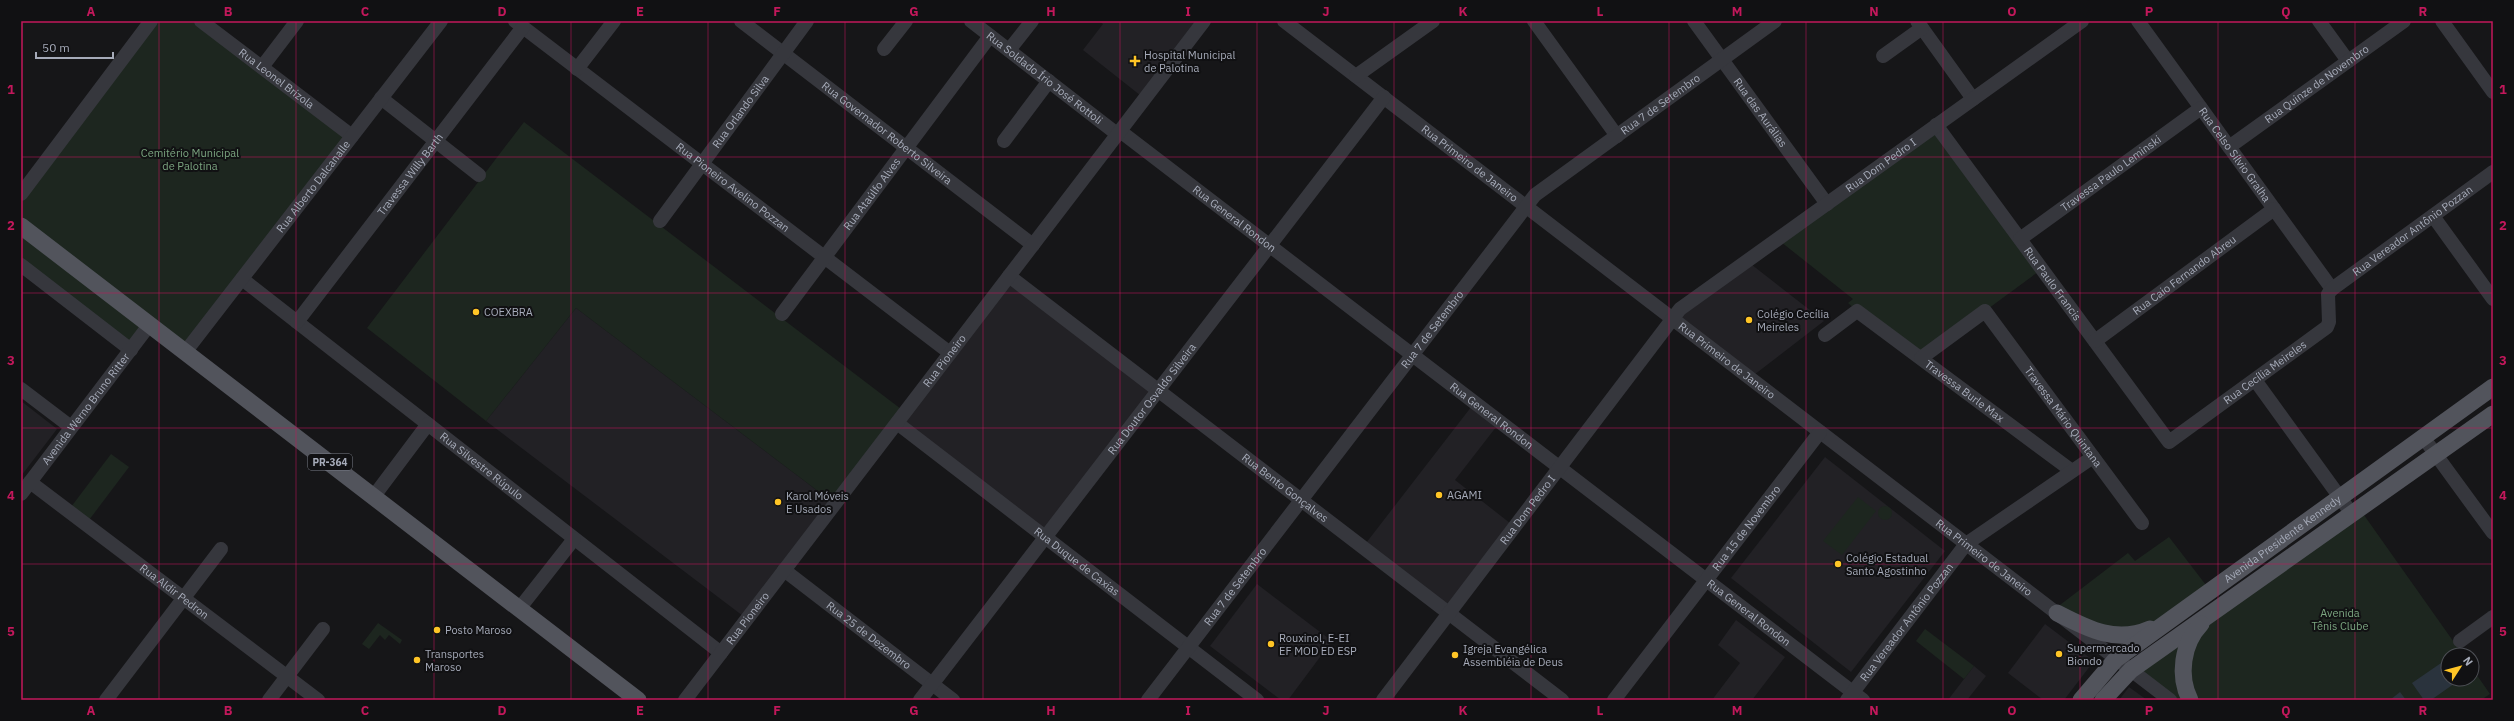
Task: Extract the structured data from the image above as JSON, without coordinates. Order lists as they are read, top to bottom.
{
  "streets": {
    "main road": ["PR-364", "Avenida Presidente Kennedy"],
    "street": [
      "Rua Soldado Írio José Rottoli",
      "Rua Leonel Brizola",
      "Rua Quinze de Novembro",
      "Rua 7 de Setembro",
      "Rua Orlando Silva",
      "Rua das Aurálias",
      "Rua Governador Roberto Silveira",
      "Rua Celso Sílvio Gralha",
      "Rua Primeiro de Janeiro",
      "Rua Dom Pedro I",
      "Travessa Paulo Leminski",
      "Travessa Willy Barth",
      "Rua Alberto Dalcanalle",
      "Rua Pioneiro Avelino Pozzan",
      "Rua Ataúlfo Alves",
      "Rua General Rondon",
      "Rua Vereador Antônio Pozzan",
      "Rua Caio Fernando Abreu",
      "Rua Paulo Francis",
      "Rua Pioneiro",
      "Rua Cecília Meireles",
      "Travessa Burle Max",
      "Rua Doutor Osvaldo Silveira",
      "Avenida Werno Bruno Ritter",
      "Travessa Mário Quintana",
      "Rua Silvestre Rúpulo",
      "Rua Bento Gonçalves",
      "Rua 15 de Novembro",
      "Rua Duque de Caxias",
      "Rua Aldir Pedron",
      "Rua 25 de Dezembro"
    ]
  },
  "crossings": [
    ["Rua Soldado Írio José Rottoli", "Rua Ataúlfo Alves"],
    ["Rua Soldado Írio José Rottoli", "Rua General Rondon"],
    ["Rua Soldado Írio José Rottoli", "Rua Pioneiro"],
    ["Rua Leonel Brizola", "Rua Alberto Dalcanalle"],
    ["Rua Quinze de Novembro", "Rua Celso Sílvio Gralha"],
    ["Rua 7 de Setembro", "Rua das Aurálias"],
    ["Rua 7 de Setembro", "Rua Primeiro de Janeiro"],
    ["Rua 7 de Setembro", "Rua General Rondon"],
    ["Rua 7 de Setembro", "Rua Bento Gonçalves"],
    ["Rua 7 de Setembro", "Rua Duque de Caxias"],
    ["Rua Orlando Silva", "Rua Governador Roberto Silveira"],
    ["Rua Orlando Silva", "Rua Pioneiro Avelino Pozzan"],
    ["Rua das Aurálias", "Rua Dom Pedro I"],
    ["Rua Governador Roberto Silveira", "Rua Ataúlfo Alves"],
    ["Rua Governador Roberto Silveira", "Rua Pioneiro"],
    ["Rua Celso Sílvio Gralha", "Travessa Paulo Leminski"],
    ["Rua Celso Sílvio Gralha", "Rua Vereador Antônio Pozzan"],
    ["Rua Celso Sílvio Gralha", "Rua Caio Fernando Abreu"],
    ["Rua Celso Sílvio Gralha", "Rua Cecília Meireles"],
    ["Rua Primeiro de Janeiro", "Rua Dom Pedro I"],
    ["Rua Primeiro de Janeiro", "Rua Vereador Antônio Pozzan"],
    ["Rua Primeiro de Janeiro", "Rua Doutor Osvaldo Silveira"],
    ["Rua Primeiro de Janeiro", "Rua 15 de Novembro"],
    ["Rua Primeiro de Janeiro", "Avenida Presidente Kennedy"],
    ["Rua Dom Pedro I", "Rua General Rondon"],
    ["Rua Dom Pedro I", "Rua Paulo Francis"],
    ["Rua Dom Pedro I", "Rua Bento Gonçalves"],
    ["Travessa Paulo Leminski", "Rua Paulo Francis"],
    ["Travessa Willy Barth", "Rua Pioneiro Avelino Pozzan"],
    ["Travessa Willy Barth", "Rua Silvestre Rúpulo"],
    ["Rua Alberto Dalcanalle", "PR-364"],
    ["Rua Alberto Dalcanalle", "Rua Silvestre Rúpulo"],
    ["Rua Pioneiro Avelino Pozzan", "Rua Ataúlfo Alves"],
    ["Rua Pioneiro Avelino Pozzan", "Rua Pioneiro"],
    ["Rua General Rondon", "Rua Vereador Antônio Pozzan"],
    ["Rua General Rondon", "Rua Pioneiro"],
    ["Rua General Rondon", "Rua Doutor Osvaldo Silveira"],
    ["Rua General Rondon", "Rua 15 de Novembro"],
    ["Rua Vereador Antônio Pozzan", "Rua Cecília Meireles"],
    ["Rua Vereador Antônio Pozzan", "Travessa Burle Max"],
    ["Rua Vereador Antônio Pozzan", "Travessa Mário Quintana"],
    ["Rua Caio Fernando Abreu", "Rua Paulo Francis"],
    ["Rua Paulo Francis", "Rua Cecília Meireles"],
    ["Rua Pioneiro", "Rua Silvestre Rúpulo"],
    ["Rua Pioneiro", "Rua Bento Gonçalves"],
    ["Rua Pioneiro", "Rua Duque de Caxias"],
    ["Rua Pioneiro", "Rua 25 de Dezembro"],
    ["Travessa Burle Max", "Travessa Mário Quintana"],
    ["Rua Doutor Osvaldo Silveira", "Rua Bento Gonçalves"],
    ["Rua Doutor Osvaldo Silveira", "Rua Duque de Caxias"],
    ["Rua Doutor Osvaldo Silveira", "Rua 25 de Dezembro"],
    ["Avenida Werno Bruno Ritter", "PR-364"],
    ["Avenida Werno Bruno Ritter", "Rua Aldir Pedron"]
  ],
  "parks": ["Cemitério Municipal de Palotina", "Avenida Tênis Clube"],
  "places": {
    "health": ["Hospital Municipal de Palotina"],
    "other": [
      "COEXBRA",
      "Colégio Cecília Meireles",
      "AGAMI",
      "Karol Móveis E Usados",
      "Colégio Estadual Santo Agostinho",
      "Posto Maroso",
      "Rouxinol, E-EI EF MOD ED ESP",
      "Supermercado Biondo",
      "Igreja Evangélica Assembléia de Deus",
      "Transportes Maroso"
    ]
  },
  "scale_bar": "50 m",
  "north": "top right",
  "grid": {
    "columns": [
      "A",
      "B",
      "C",
      "D",
      "E",
      "F",
      "G",
      "H",
      "I",
      "J",
      "K",
      "L",
      "M",
      "N",
      "O",
      "P",
      "Q",
      "R"
    ],
    "rows": [
      "1",
      "2",
      "3",
      "4",
      "5"
    ]
  }
}
